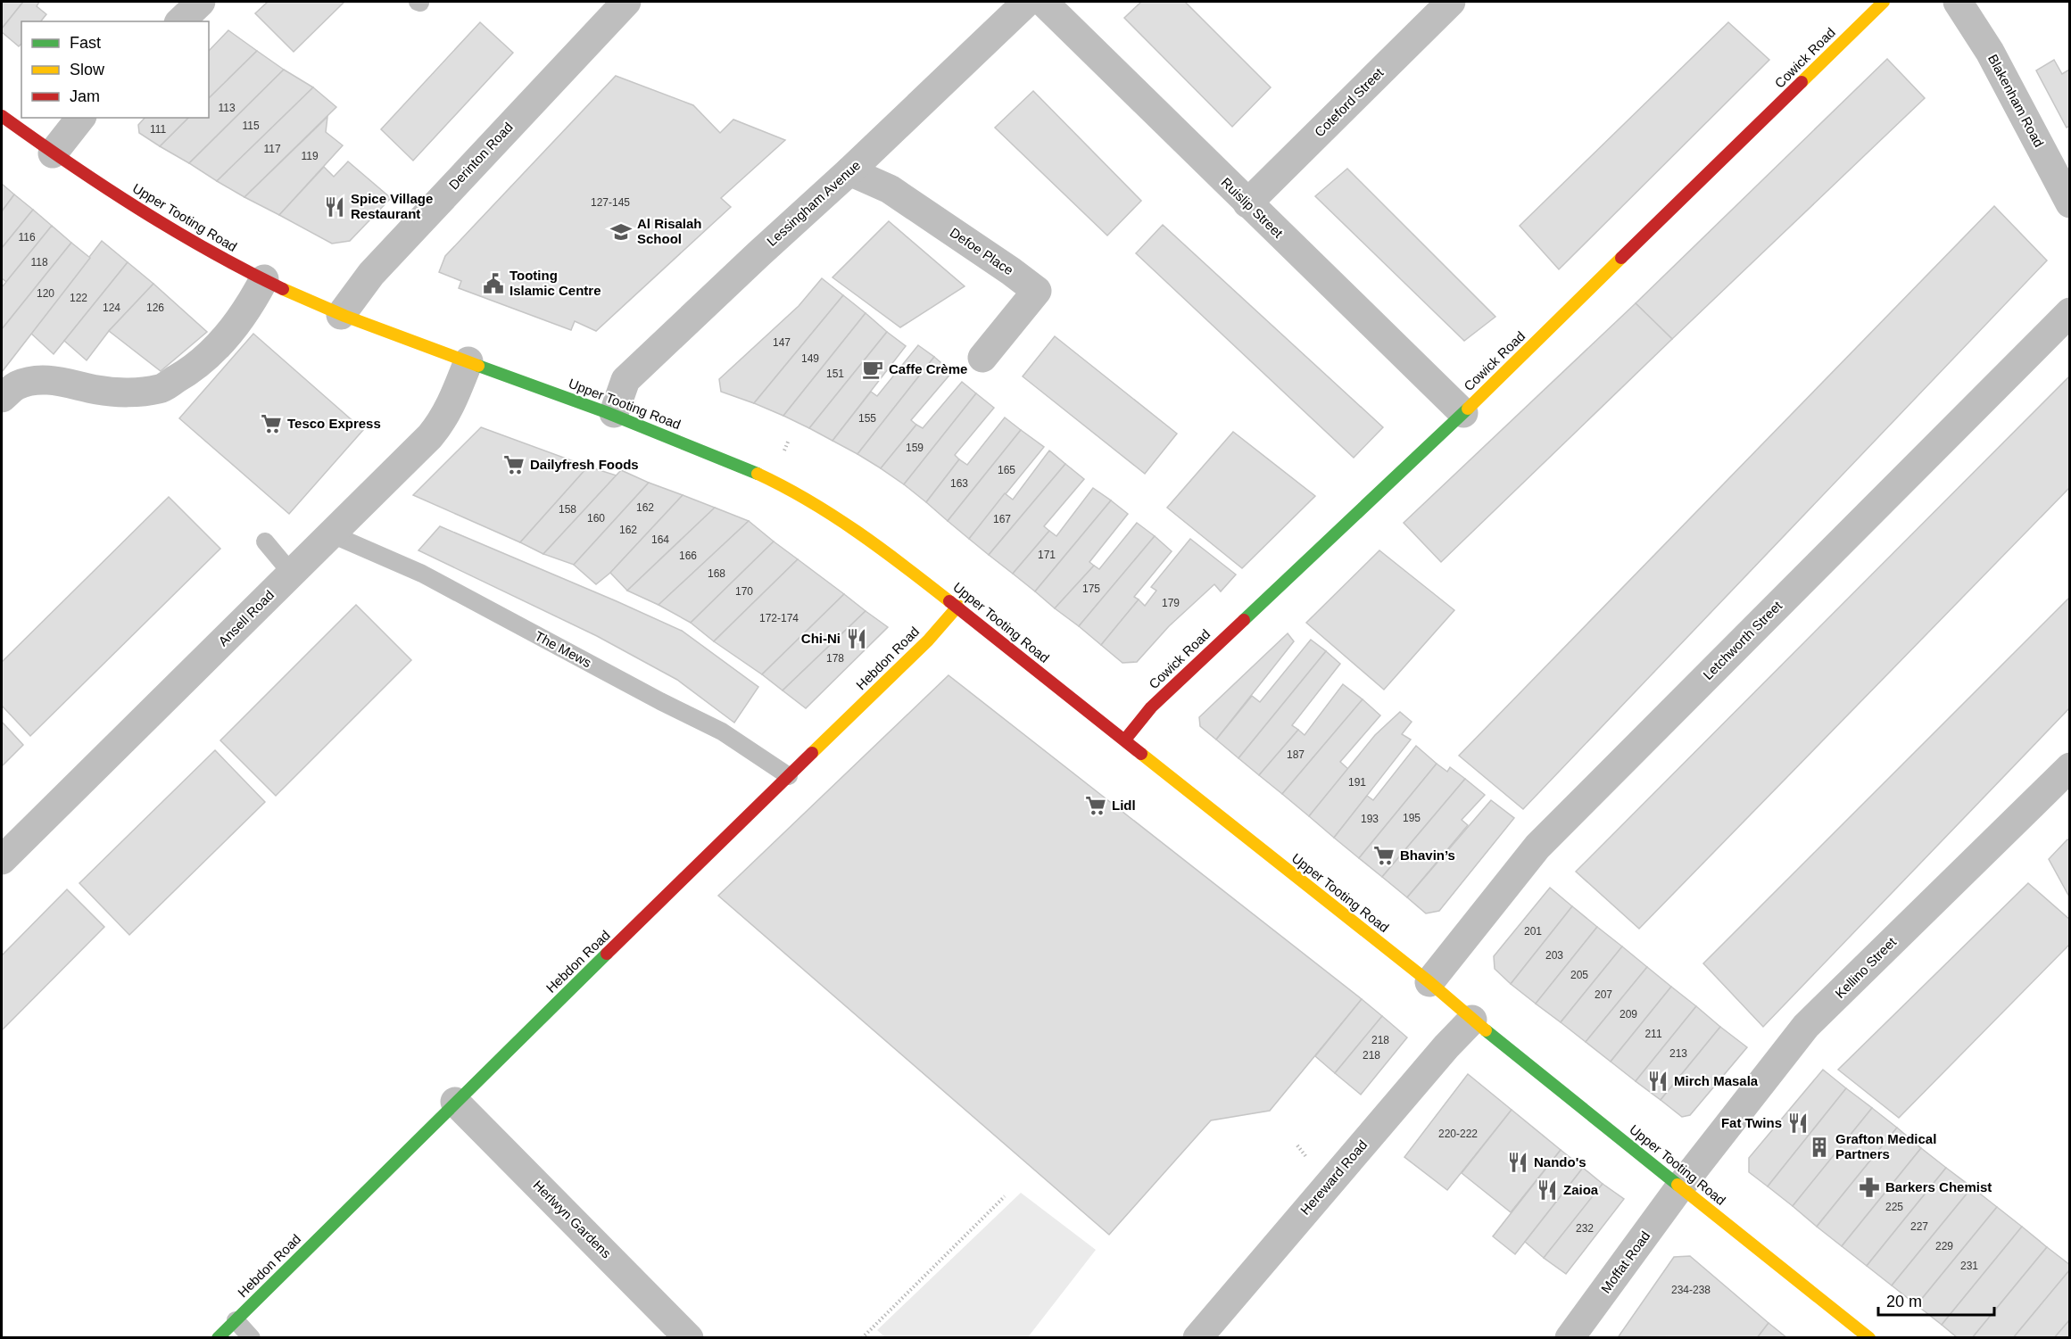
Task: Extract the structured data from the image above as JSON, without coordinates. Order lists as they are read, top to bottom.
{
  "streets": {
    "main road": ["Cowick Road", "Upper Tooting Road", "Hebdon Road"],
    "street": [
      "Blakenham Road",
      "Coteford Street",
      "Derinton Road",
      "Lessingham Avenue",
      "Ruislip Street",
      "Defoe Place",
      "Ansell Road",
      "Letchworth Street",
      "Kellino Street",
      "Hereward Road",
      "Herlwyn Gardens",
      "Moffat Road"
    ],
    "lane": ["The Mews"]
  },
  "crossings": [
    ["Cowick Road", "Ruislip Street"],
    ["Cowick Road", "Upper Tooting Road"],
    ["Coteford Street", "Ruislip Street"],
    ["Derinton Road", "Upper Tooting Road"],
    ["Lessingham Avenue", "Upper Tooting Road"],
    ["Lessingham Avenue", "Defoe Place"],
    ["Upper Tooting Road", "Ansell Road"],
    ["Upper Tooting Road", "Letchworth Street"],
    ["Upper Tooting Road", "Hebdon Road"],
    ["Upper Tooting Road", "Kellino Street"],
    ["Upper Tooting Road", "Hereward Road"],
    ["Upper Tooting Road", "Moffat Road"],
    ["Ansell Road", "The Mews"],
    ["The Mews", "Hebdon Road"],
    ["Hebdon Road", "Herlwyn Gardens"],
    ["Kellino Street", "Moffat Road"]
  ],
  "places": {
    "restaurant": [
      "Spice Village Restaurant",
      "Chi-Ni",
      "Mirch Masala",
      "Fat Twins",
      "Nando's",
      "Zaioa"
    ],
    "school or university": ["Al Risalah School"],
    "public building": ["Tooting Islamic Centre"],
    "cafe": ["Caffe Crème"],
    "supermarket": [
      "Tesco Express",
      "Dailyfresh Foods",
      "Lidl",
      "Bhavin’s"
    ],
    "building": ["Grafton Medical Partners"],
    "pharmacy": ["Barkers Chemist"]
  },
  "house_numbers": [
    "113",
    "115",
    "111",
    "117",
    "119",
    "127-145",
    "116",
    "118",
    "120",
    "122",
    "124",
    "126",
    "147",
    "149",
    "151",
    "155",
    "159",
    "165",
    "163",
    "162",
    "158",
    "160",
    "167",
    "162",
    "164",
    "171",
    "166",
    "168",
    "175",
    "170",
    "179",
    "172-174",
    "178",
    "187",
    "191",
    "195",
    "193",
    "201",
    "203",
    "205",
    "207",
    "209",
    "211",
    "218",
    "213",
    "218",
    "220-222",
    "225",
    "227",
    "232",
    "229",
    "231",
    "234-238"
  ],
  "legend": ["Fast", "Slow", "Jam"],
  "scale_bar": "20 m"
}
